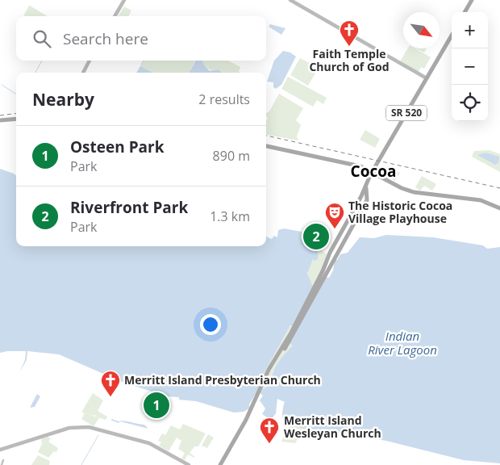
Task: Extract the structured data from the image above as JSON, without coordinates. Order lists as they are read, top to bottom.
{
  "streets": {
    "main road": ["SR 520"]
  },
  "districts": ["Cocoa"],
  "water": ["Indian River Lagoon"],
  "places": {
    "church": ["Faith Temple Church of God", "Merritt Island Presbyterian Church", "Merritt Island Wesleyan Church"],
    "theatre": ["The Historic Cocoa Village Playhouse"]
  },
  "north": "bottom right",
  "page": {
    "map_buttons": ["+", "−"],
    "search": "Search here",
    "heading": ["Nearby", "2 results"],
    "list": [
      {
        "mark": "1",
        "name": "Osteen Park",
        "note": "Park",
        "value": "890 m"
      },
      {
        "mark": "2",
        "name": "Riverfront Park",
        "note": "Park",
        "value": "1.3 km"
      }
    ],
    "pins": ["2", "1"]
  }
}
